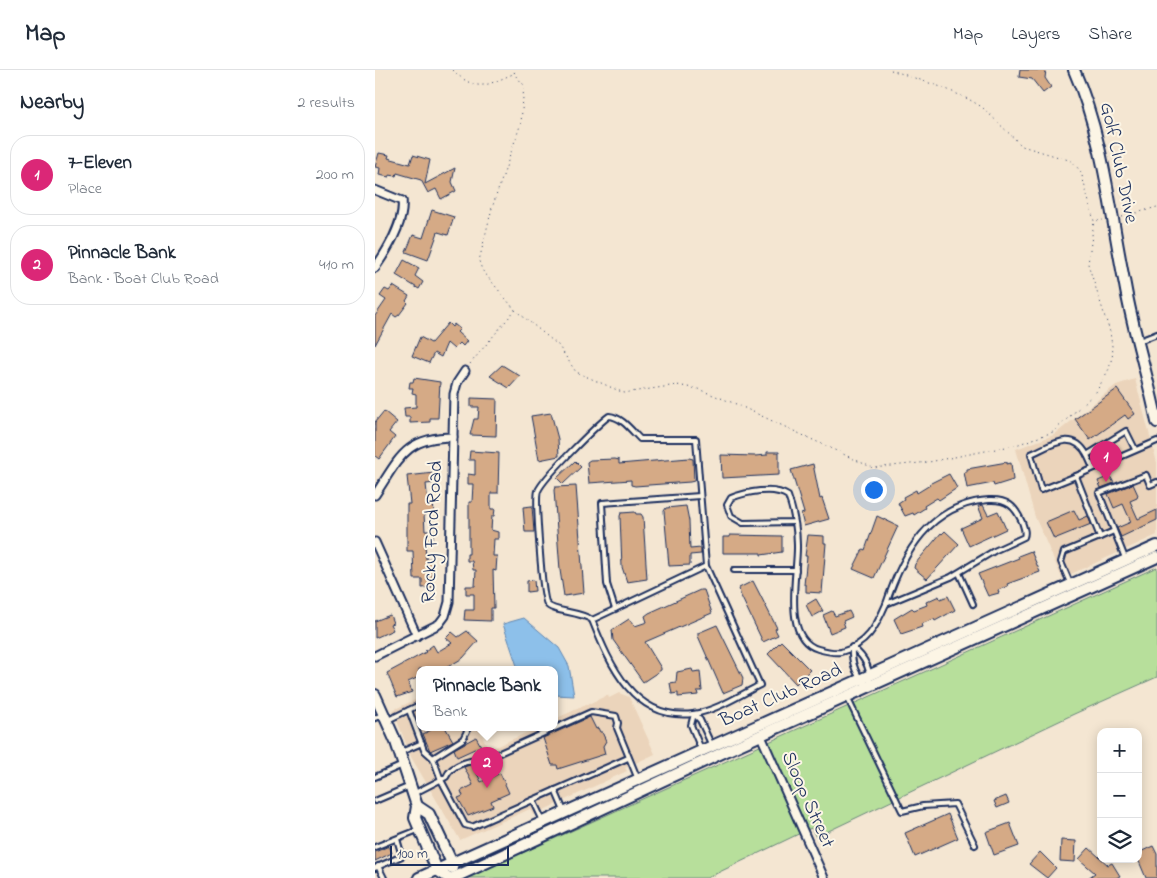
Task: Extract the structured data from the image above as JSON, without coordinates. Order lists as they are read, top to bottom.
{
  "streets": {
    "main road": ["Golf Club Drive", "Boat Club Road"],
    "street": ["Rocky Ford Road", "Sloop Street"]
  },
  "crossings": [
    ["Boat Club Road", "Sloop Street"]
  ],
  "scale_bar": "100 m",
  "page": {
    "header": "Map",
    "nav": ["Map", "Layers", "Share"],
    "heading": ["Nearby", "2 results"],
    "list": [
      {
        "mark": "1",
        "name": "7-Eleven",
        "note": "Place",
        "value": "200 m"
      },
      {
        "mark": "2",
        "name": "Pinnacle Bank",
        "note": "Bank · Boat Club Road",
        "value": "410 m"
      }
    ],
    "pins": ["1", "2"],
    "popup": ["Pinnacle Bank", "Bank"],
    "map_buttons": ["+", "−"],
    "scale": "100 m"
  }
}
